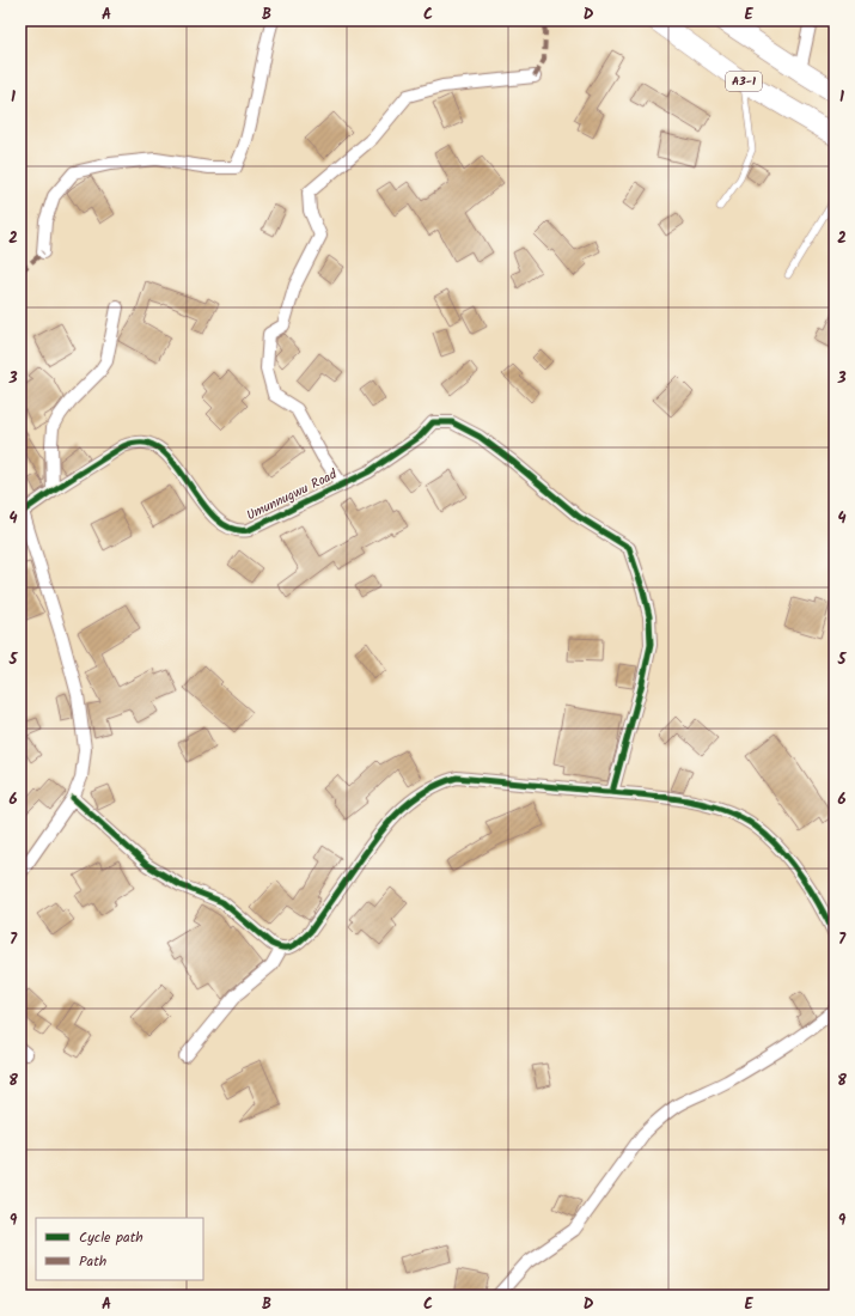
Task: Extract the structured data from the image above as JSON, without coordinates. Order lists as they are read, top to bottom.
{
  "streets": {
    "highway": ["A3-1"],
    "street": ["Umunnugwu Road"]
  },
  "legend": ["Cycle path", "Path"],
  "grid": {
    "columns": [
      "A",
      "B",
      "C",
      "D",
      "E"
    ],
    "rows": [
      "1",
      "2",
      "3",
      "4",
      "5",
      "6",
      "7",
      "8",
      "9"
    ]
  }
}
